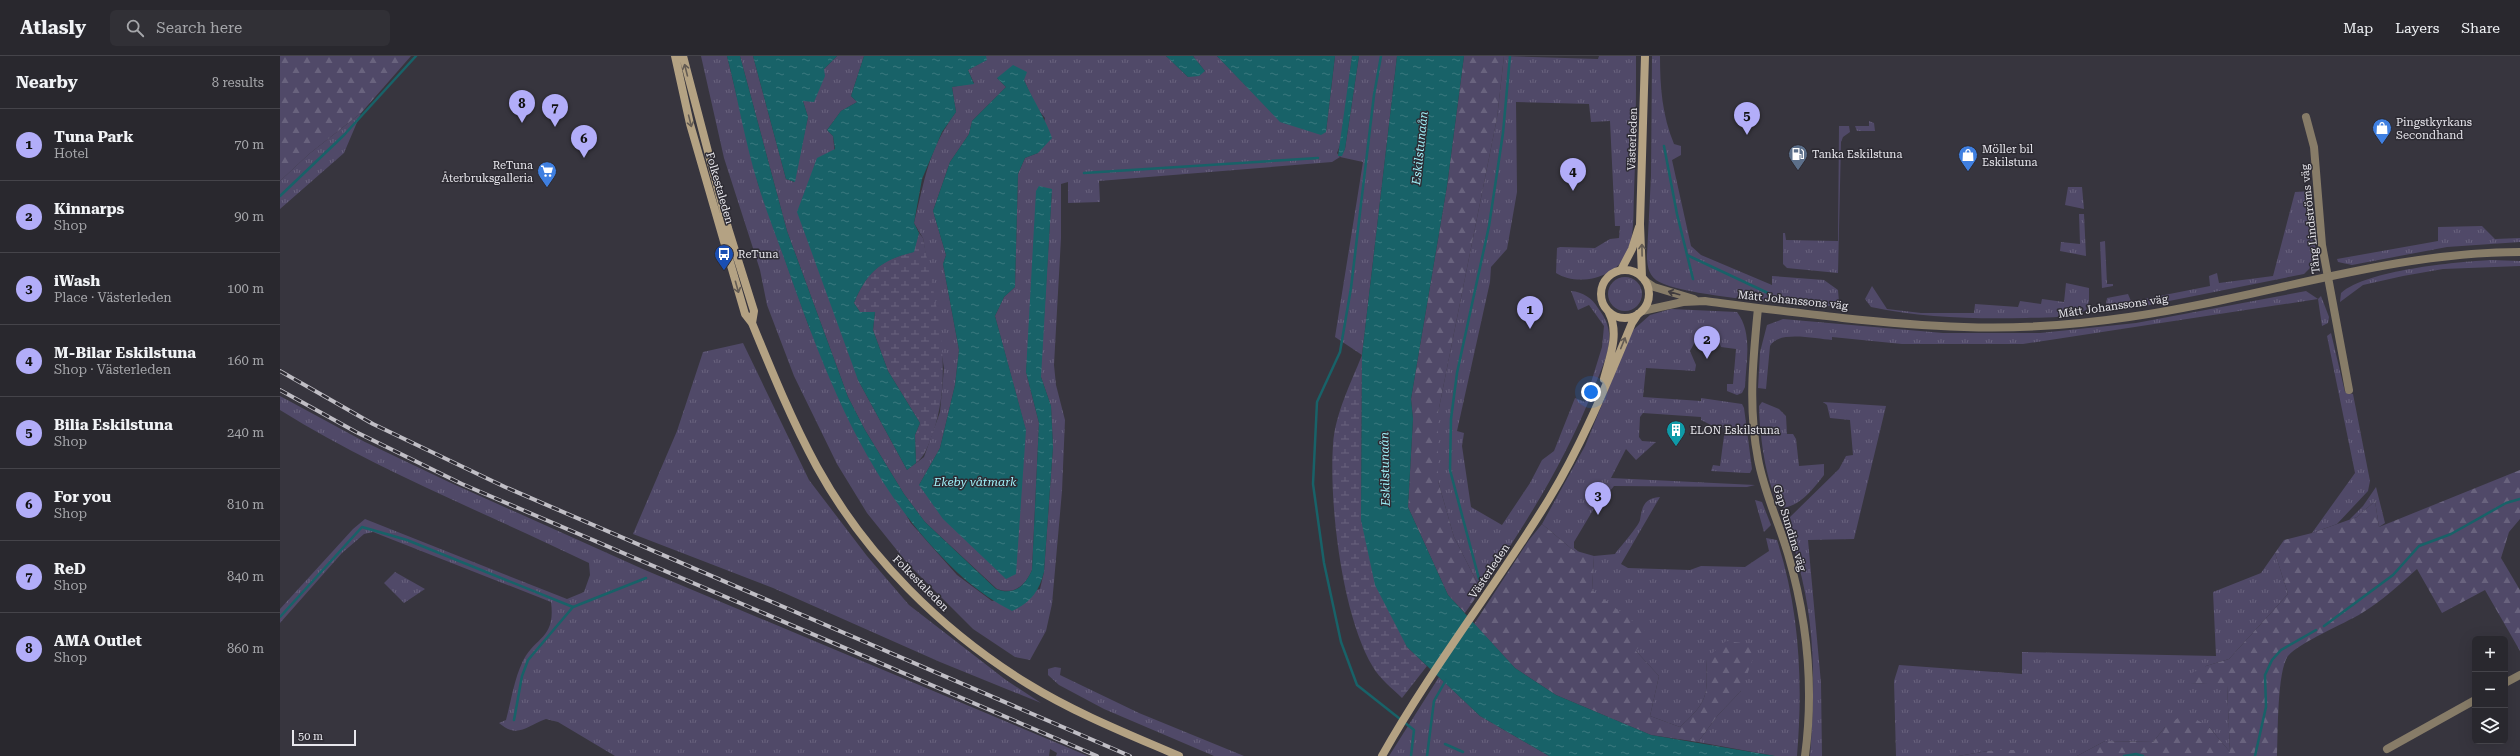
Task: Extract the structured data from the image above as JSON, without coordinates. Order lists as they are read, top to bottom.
{
  "streets": {
    "main road": ["Västerleden", "Folkestaleden"],
    "street": ["Tång Lindströms väg", "Mått Johanssons väg", "Gap Sundins väg"]
  },
  "crossings": [
    ["Västerleden", "Mått Johanssons väg"],
    ["Tång Lindströms väg", "Mått Johanssons väg"],
    ["Mått Johanssons väg", "Gap Sundins väg"]
  ],
  "water": ["Eskilstunaån", "Ekeby våtmark"],
  "places": {
    "shop": ["Pingstkyrkans Secondhand", "Möller bil Eskilstuna"],
    "fuel station": ["Tanka Eskilstuna"],
    "supermarket": ["ReTuna Återbruksgalleria"],
    "bus stop": ["ReTuna"],
    "building": ["ELON Eskilstuna"]
  },
  "scale_bar": "50 m",
  "page": {
    "header": "Atlasly",
    "search": "Search here",
    "nav": ["Map", "Layers", "Share"],
    "heading": ["Nearby", "8 results"],
    "pins": [
      "8",
      "7",
      "5",
      "6",
      "4",
      "1",
      "2",
      "3"
    ],
    "list": [
      {
        "mark": "1",
        "name": "Tuna Park",
        "note": "Hotel",
        "value": "70 m"
      },
      {
        "mark": "2",
        "name": "Kinnarps",
        "note": "Shop",
        "value": "90 m"
      },
      {
        "mark": "3",
        "name": "iWash",
        "note": "Place · Västerleden",
        "value": "100 m"
      },
      {
        "mark": "4",
        "name": "M-Bilar Eskilstuna",
        "note": "Shop · Västerleden",
        "value": "160 m"
      },
      {
        "mark": "5",
        "name": "Bilia Eskilstuna",
        "note": "Shop",
        "value": "240 m"
      },
      {
        "mark": "6",
        "name": "For you",
        "note": "Shop",
        "value": "810 m"
      },
      {
        "mark": "7",
        "name": "ReD",
        "note": "Shop",
        "value": "840 m"
      },
      {
        "mark": "8",
        "name": "AMA Outlet",
        "note": "Shop",
        "value": "860 m"
      }
    ],
    "map_buttons": ["+", "−"],
    "scale": "50 m"
  }
}
